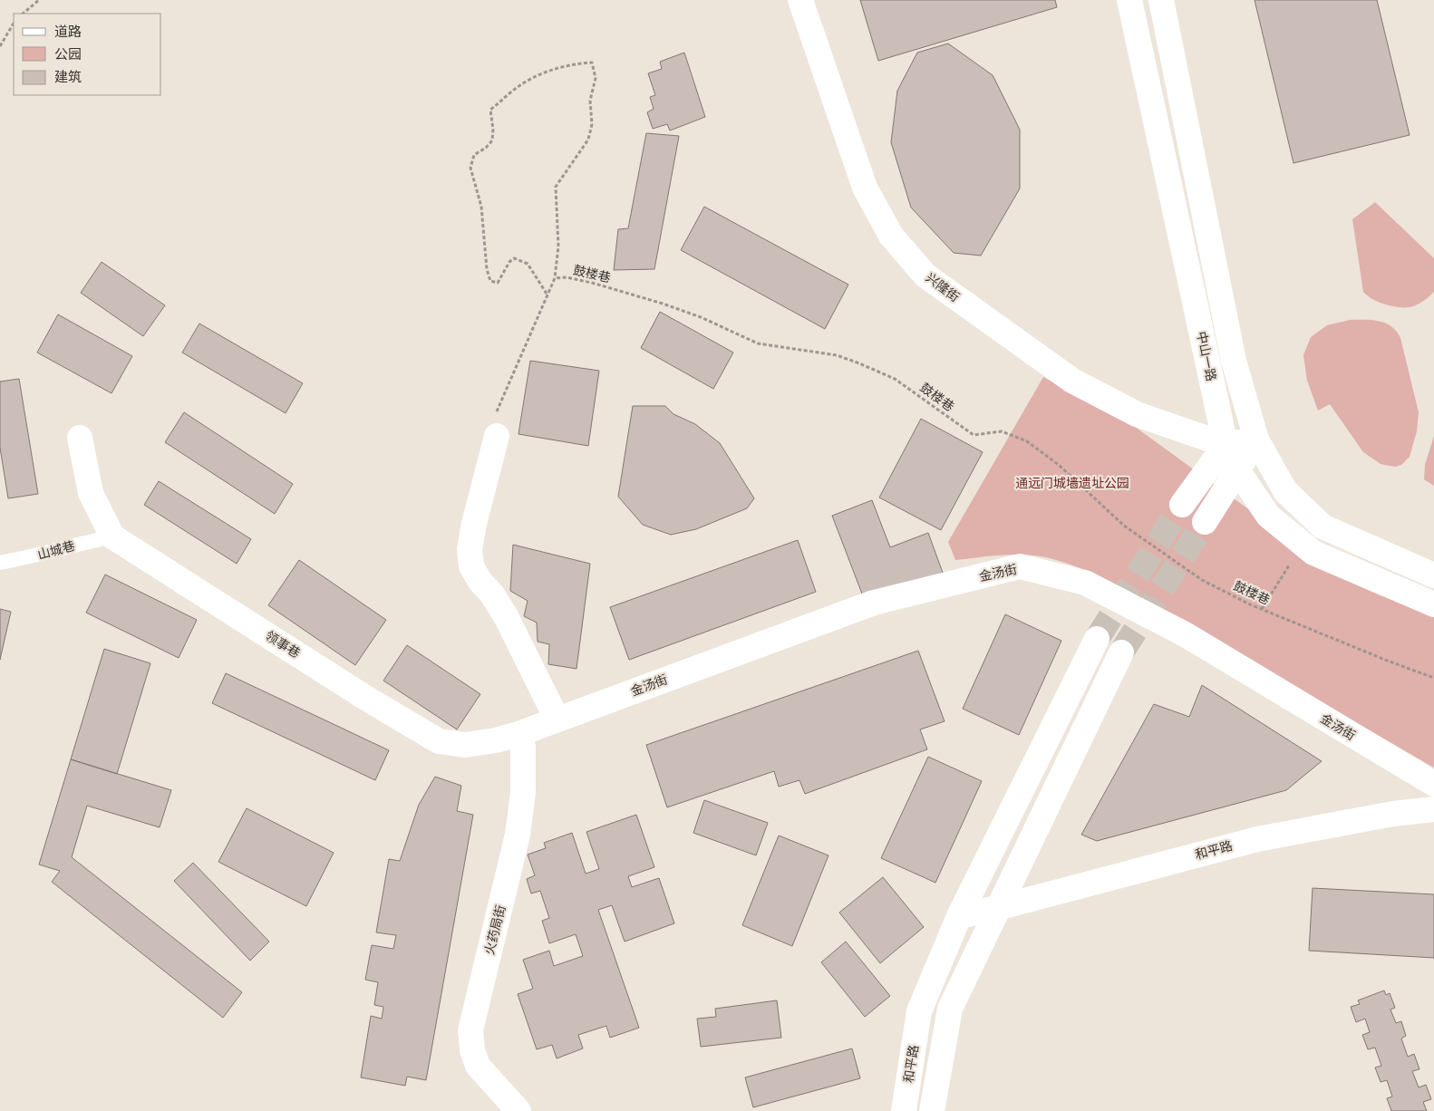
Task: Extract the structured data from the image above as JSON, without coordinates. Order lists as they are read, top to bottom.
{
  "streets": {
    "street": [
      "兴隆街",
      "中山一路",
      "金汤街",
      "领事巷",
      "和平路",
      "火药局街"
    ],
    "lane": ["山城巷"],
    "path": ["鼓楼巷"]
  },
  "crossings": [
    ["兴隆街", "中山一路"],
    ["山城巷", "领事巷"],
    ["金汤街", "领事巷"],
    ["领事巷", "火药局街"]
  ],
  "parks": ["通远门城墙遗址公园"],
  "legend": ["道路", "公园", "建筑"]
}
